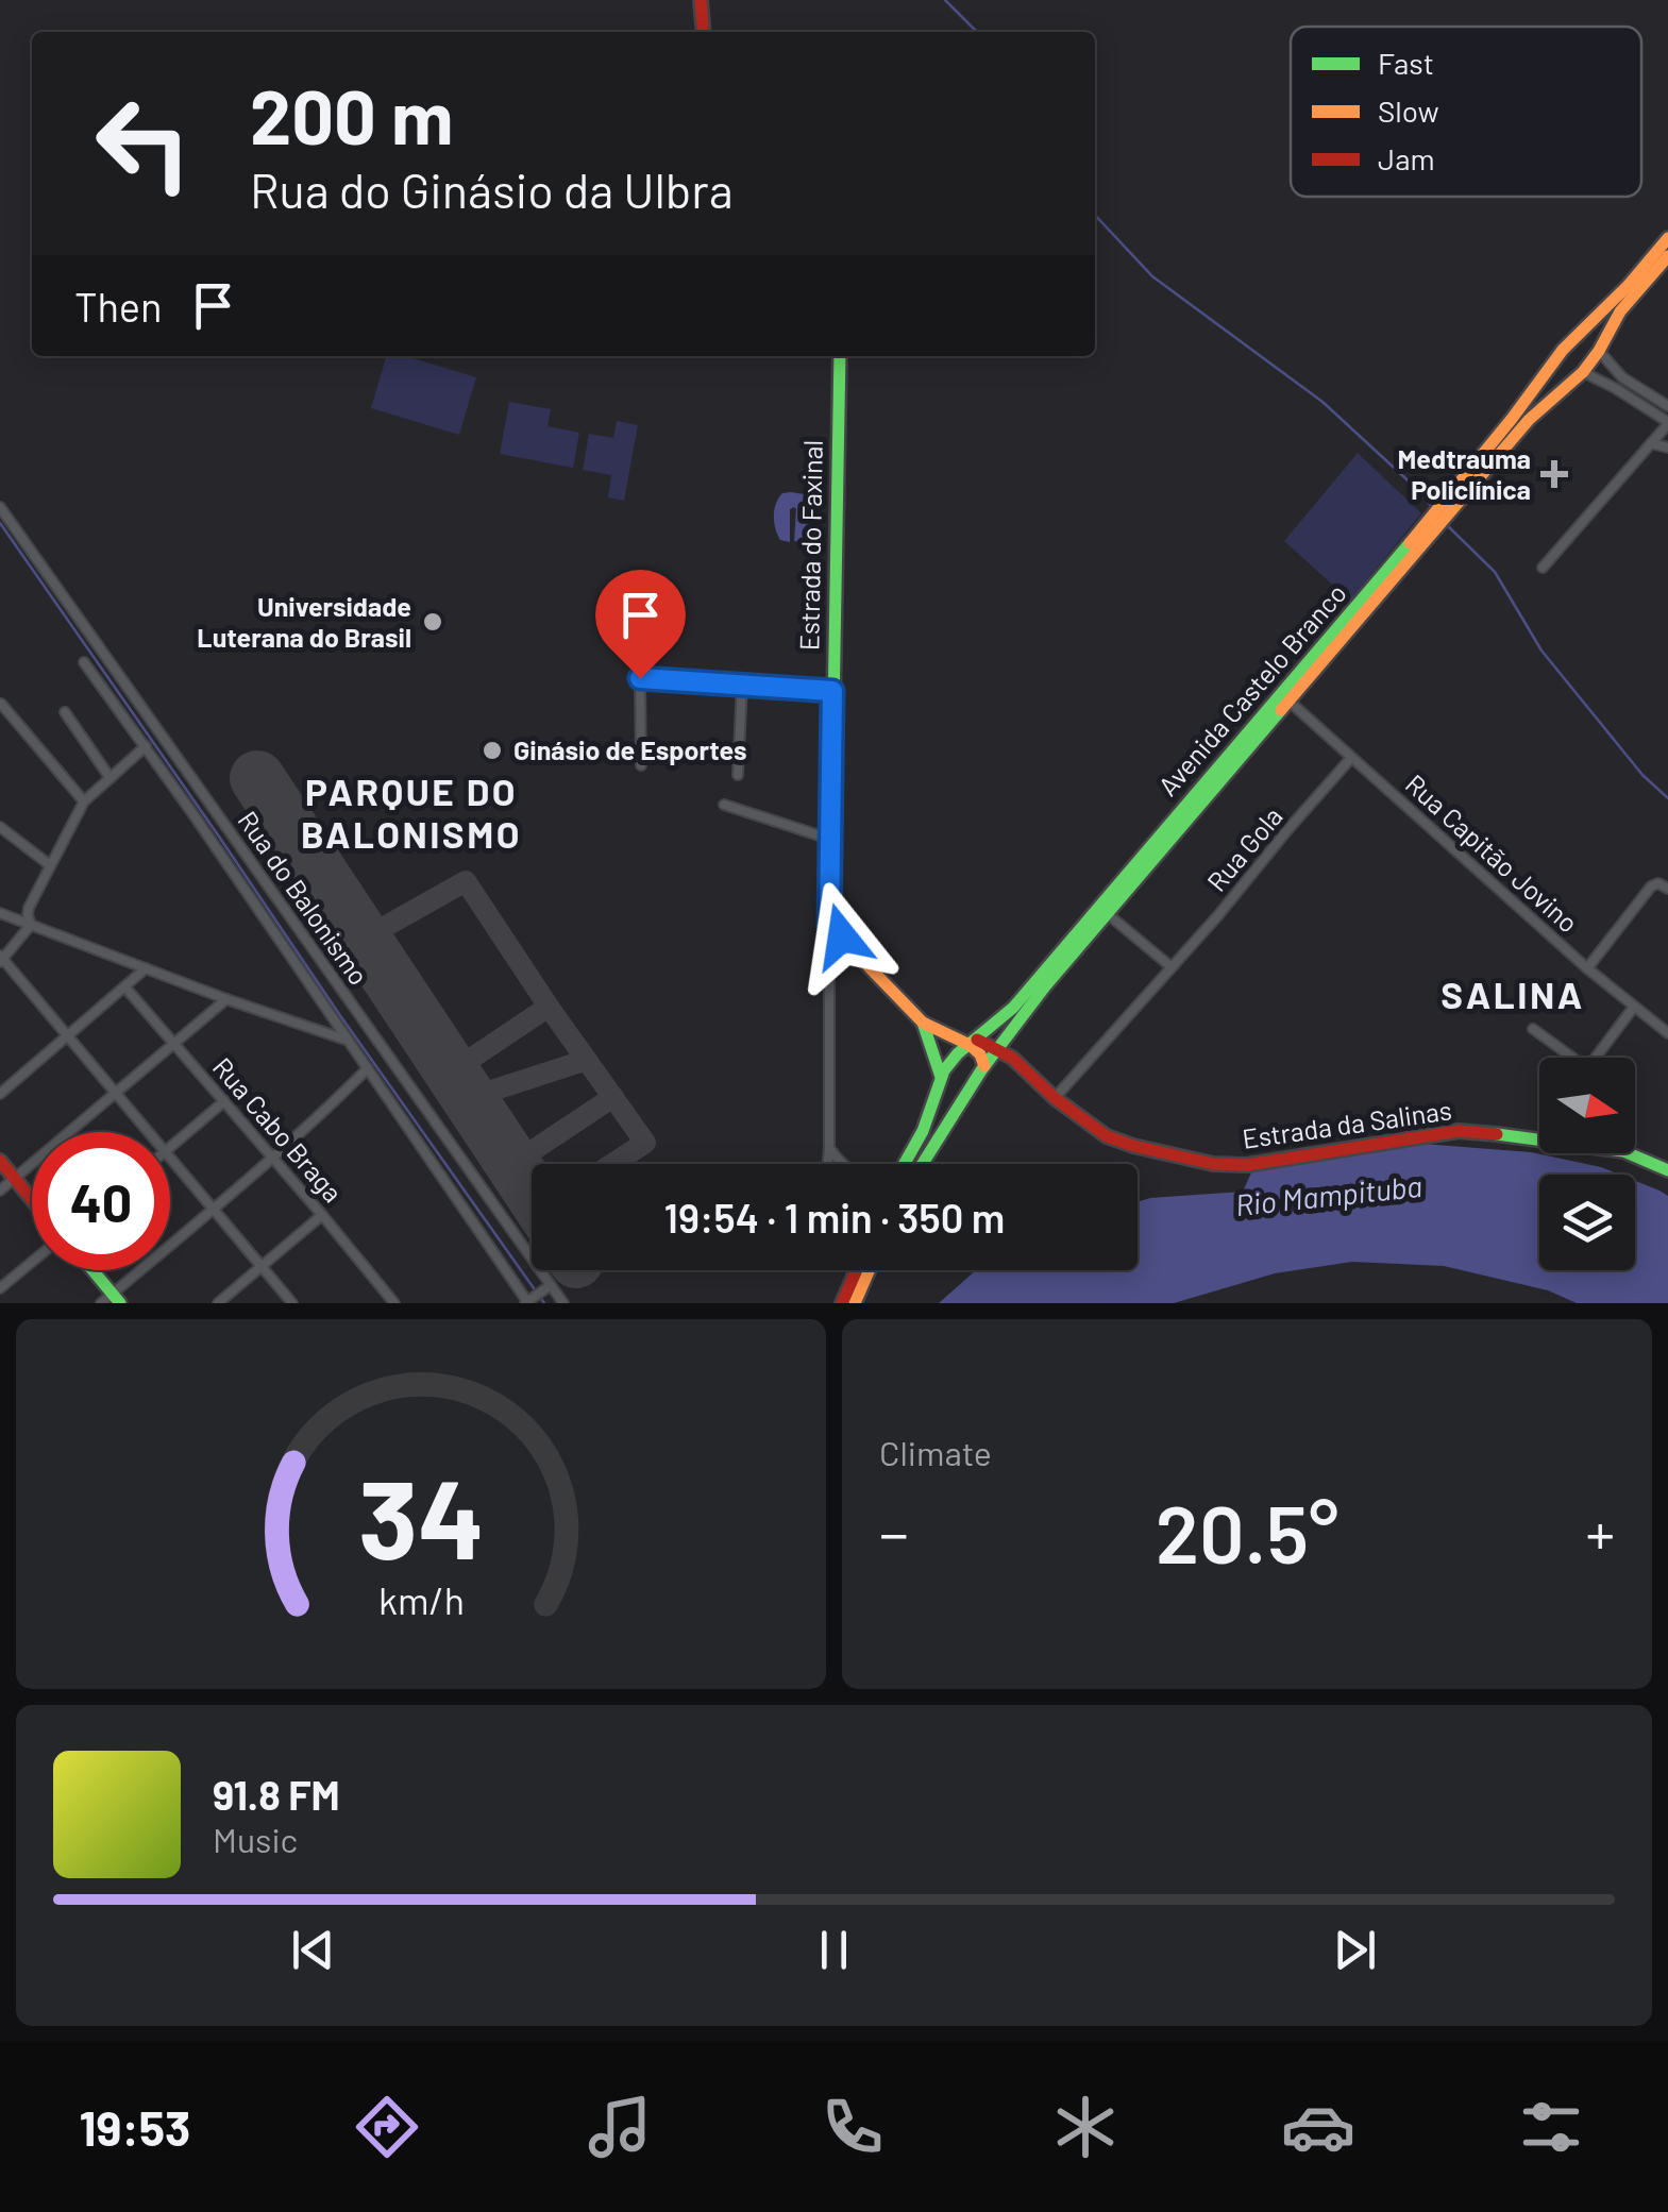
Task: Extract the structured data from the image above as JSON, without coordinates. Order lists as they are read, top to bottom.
{
  "streets": {
    "main road": ["Estrada do Faxinal", "Avenida Castelo Branco", "Estrada da Salinas"],
    "street": [
      "Rua Gola",
      "Rua Capitão Jovino",
      "Rua do Balonismo",
      "Rua Cabo Braga"
    ]
  },
  "crossings": [
    ["Avenida Castelo Branco", "Rua Capitão Jovino"],
    ["Avenida Castelo Branco", "Estrada da Salinas"],
    ["Rua Gola", "Rua Capitão Jovino"],
    ["Rua Gola", "Estrada da Salinas"]
  ],
  "districts": ["PARQUE DO BALONISMO", "SALINA"],
  "water": ["Rio Mampituba"],
  "places": {
    "health": ["Medtrauma Policlínica"],
    "other": ["Universidade Luterana do Brasil", "Ginásio de Esportes"]
  },
  "legend": ["Fast", "Slow", "Jam"],
  "north": "right",
  "page": {
    "turn": ["200 m", "Rua do Ginásio da Ulbra"],
    "then": "Then",
    "limit": "40",
    "trip": "19:54 · 1 min · 350 m",
    "tile": "Climate",
    "heat": ["−", "20.5°", "+"],
    "song": ["91.8 FM", "Music"],
    "tabs": "19:53",
    "gauge": ["34", "km/h"]
  }
}
